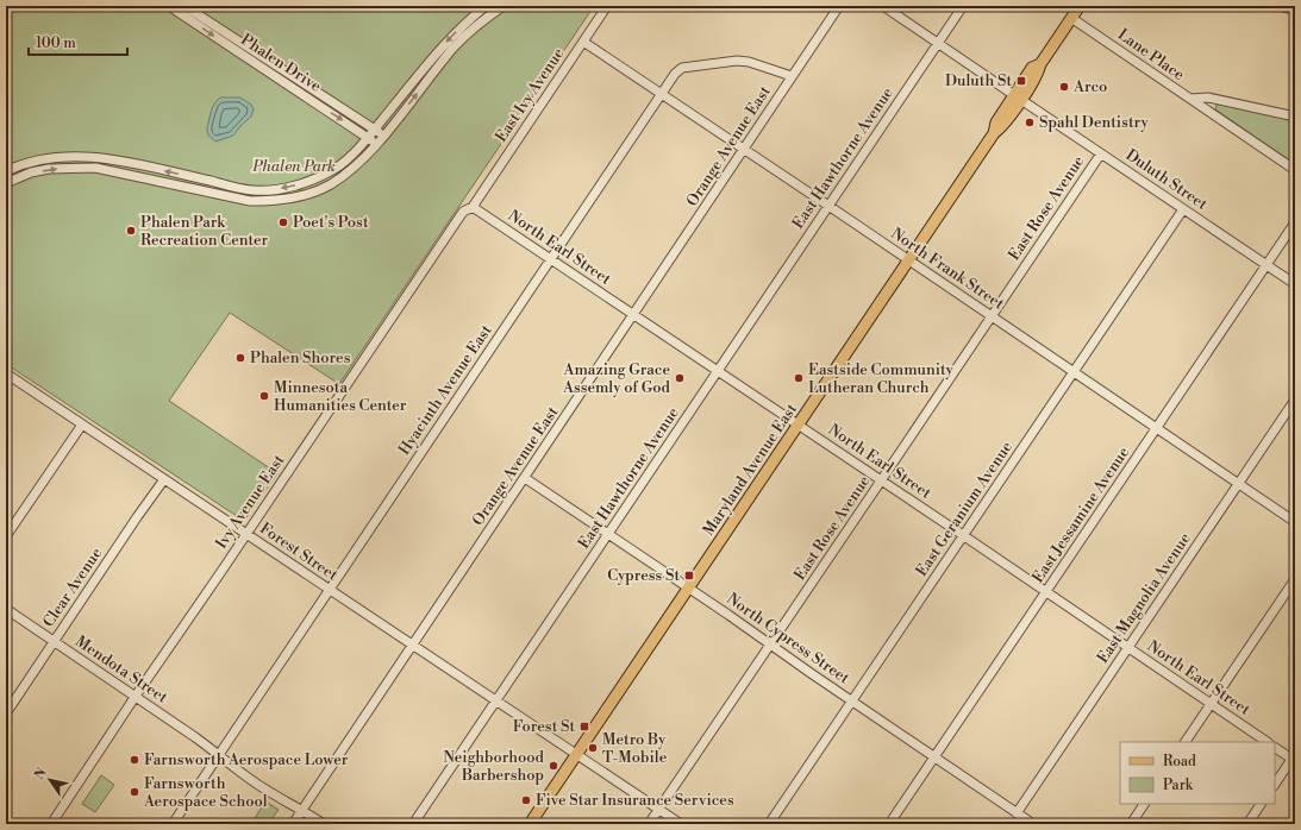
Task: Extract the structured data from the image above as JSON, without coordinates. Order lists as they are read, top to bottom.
{
  "streets": {
    "main road": ["Maryland Avenue East"],
    "street": [
      "Lane Place",
      "Phalen Drive",
      "East Ivy Avenue",
      "Orange Avenue East",
      "East Hawthorne Avenue",
      "Duluth Street",
      "East Rose Avenue",
      "North Earl Street",
      "North Frank Street",
      "Hyacinth Avenue East",
      "Ivy Avenue East",
      "East Geranium Avenue",
      "East Jessamine Avenue",
      "Forest Street",
      "Clear Avenue",
      "East Magnolia Avenue",
      "North Cypress Street",
      "Mendota Street"
    ]
  },
  "crossings": [
    ["Lane Place", "Maryland Avenue East"],
    ["East Ivy Avenue", "North Earl Street"],
    ["East Ivy Avenue", "North Frank Street"],
    ["East Ivy Avenue", "Ivy Avenue East"],
    ["Orange Avenue East", "North Earl Street"],
    ["Orange Avenue East", "North Frank Street"],
    ["Orange Avenue East", "Hyacinth Avenue East"],
    ["Orange Avenue East", "Forest Street"],
    ["Orange Avenue East", "North Cypress Street"],
    ["Orange Avenue East", "Mendota Street"],
    ["East Hawthorne Avenue", "Duluth Street"],
    ["East Hawthorne Avenue", "North Earl Street"],
    ["East Hawthorne Avenue", "North Frank Street"],
    ["East Hawthorne Avenue", "Forest Street"],
    ["East Hawthorne Avenue", "North Cypress Street"],
    ["Duluth Street", "East Rose Avenue"],
    ["Duluth Street", "Maryland Avenue East"],
    ["Duluth Street", "East Geranium Avenue"],
    ["Duluth Street", "East Jessamine Avenue"],
    ["East Rose Avenue", "North Earl Street"],
    ["East Rose Avenue", "North Frank Street"],
    ["East Rose Avenue", "Forest Street"],
    ["East Rose Avenue", "North Cypress Street"],
    ["North Earl Street", "Hyacinth Avenue East"],
    ["North Earl Street", "Maryland Avenue East"],
    ["North Earl Street", "Ivy Avenue East"],
    ["North Earl Street", "East Geranium Avenue"],
    ["North Earl Street", "East Jessamine Avenue"],
    ["North Earl Street", "East Magnolia Avenue"],
    ["North Frank Street", "Hyacinth Avenue East"],
    ["North Frank Street", "Maryland Avenue East"],
    ["North Frank Street", "East Geranium Avenue"],
    ["North Frank Street", "East Jessamine Avenue"],
    ["North Frank Street", "East Magnolia Avenue"],
    ["Hyacinth Avenue East", "Forest Street"],
    ["Hyacinth Avenue East", "Mendota Street"],
    ["Maryland Avenue East", "Forest Street"],
    ["Maryland Avenue East", "North Cypress Street"],
    ["Ivy Avenue East", "Forest Street"],
    ["Ivy Avenue East", "Mendota Street"],
    ["East Geranium Avenue", "North Cypress Street"],
    ["East Jessamine Avenue", "North Cypress Street"],
    ["Forest Street", "Clear Avenue"],
    ["Clear Avenue", "Mendota Street"],
    ["East Magnolia Avenue", "North Cypress Street"]
  ],
  "parks": ["Phalen Park"],
  "places": {
    "transit": ["Duluth St", "Cypress St", "Forest St"],
    "other": [
      "Arco",
      "Spahl Dentistry",
      "Poet's Post",
      "Phalen Park Recreation Center",
      "Phalen Shores",
      "Amazing Grace Assemly of God",
      "Eastside Community Lutheran Church",
      "Minnesota Humanities Center",
      "Metro By T-Mobile",
      "Farnsworth Aerospace Lower",
      "Neighborhood Barbershop",
      "Farnsworth Aerospace School",
      "Five Star Insurance Services"
    ]
  },
  "legend": ["Road", "Park"],
  "scale_bar": "100 m",
  "north": "top left"
}
